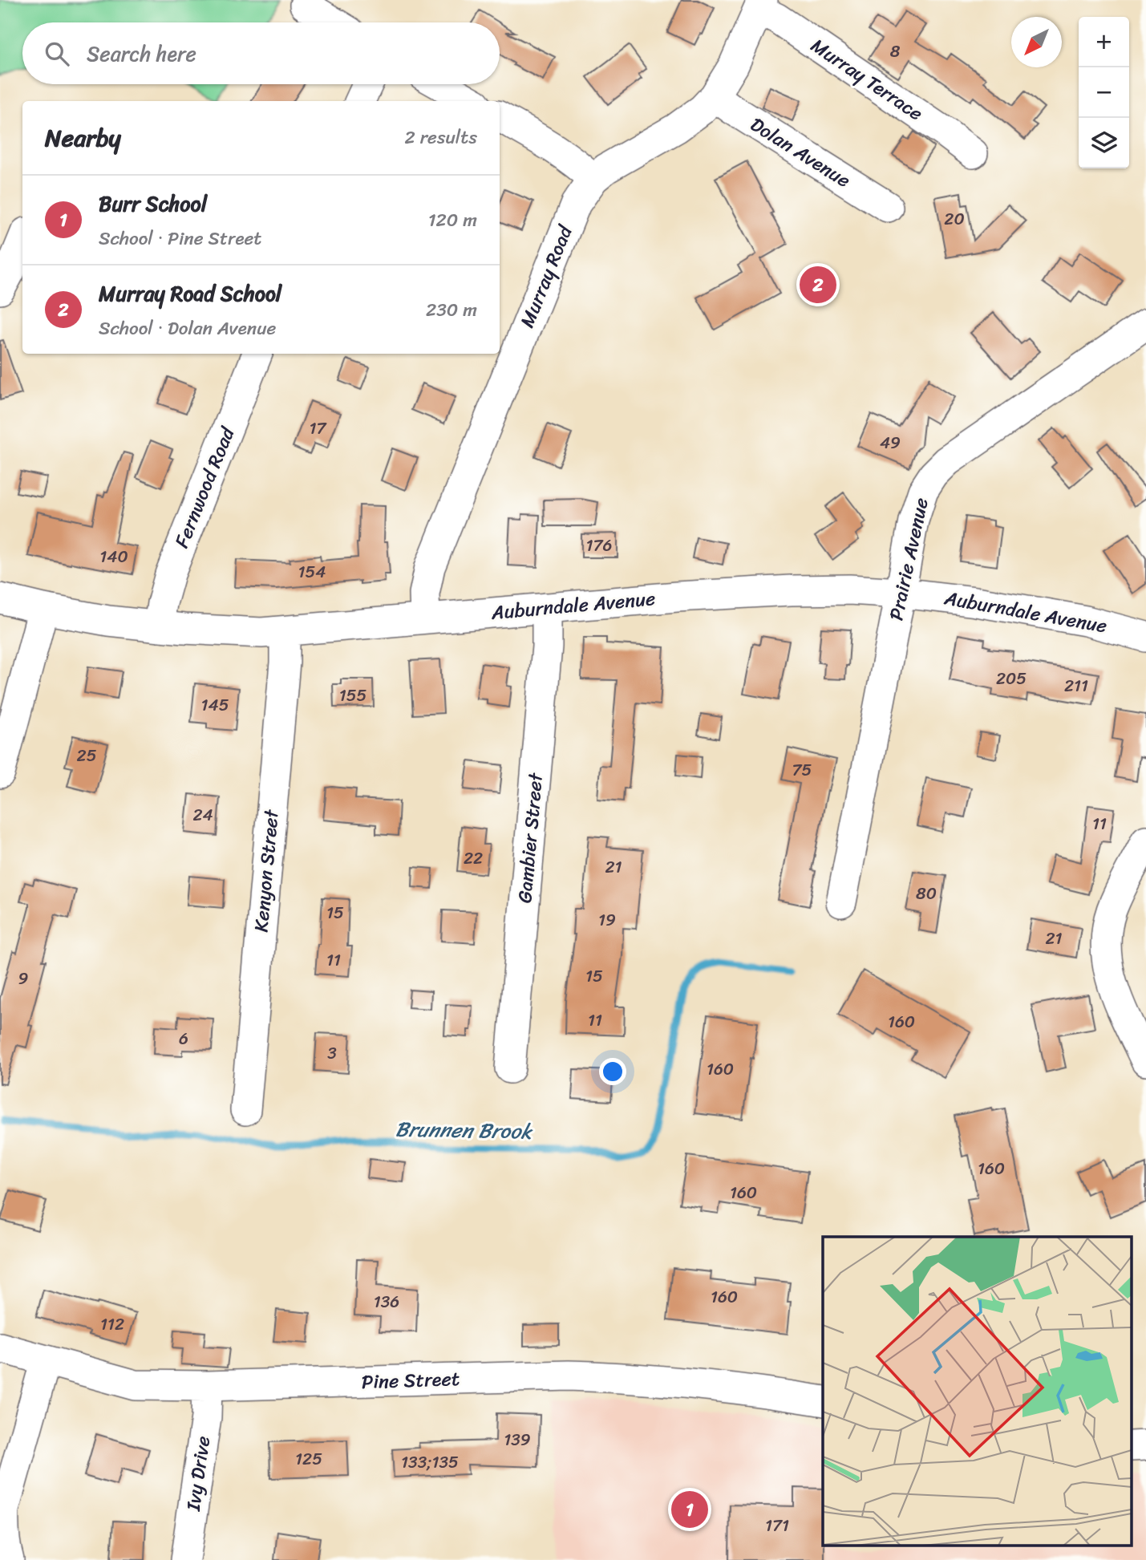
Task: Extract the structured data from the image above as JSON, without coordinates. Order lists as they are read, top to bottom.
{
  "streets": {
    "street": [
      "Murray Terrace",
      "Dolan Avenue",
      "Murray Road",
      "Fernwood Road",
      "Prairie Avenue",
      "Auburndale Avenue",
      "Gambier Street",
      "Kenyon Street",
      "Pine Street",
      "Ivy Drive"
    ]
  },
  "crossings": [
    ["Murray Terrace", "Murray Road"],
    ["Dolan Avenue", "Murray Road"],
    ["Murray Road", "Auburndale Avenue"],
    ["Fernwood Road", "Auburndale Avenue"],
    ["Prairie Avenue", "Auburndale Avenue"],
    ["Auburndale Avenue", "Gambier Street"],
    ["Auburndale Avenue", "Kenyon Street"],
    ["Pine Street", "Ivy Drive"]
  ],
  "water": ["Brunnen Brook"],
  "house_numbers": [
    "8",
    "20",
    "17",
    "49",
    "176",
    "140",
    "154",
    "205",
    "211",
    "155",
    "145",
    "25",
    "75",
    "24",
    "11",
    "22",
    "21",
    "80",
    "15",
    "19",
    "21",
    "11",
    "15",
    "9",
    "11",
    "160",
    "6",
    "3",
    "160",
    "160",
    "160",
    "160",
    "136",
    "112",
    "139",
    "125",
    "133;135",
    "171"
  ],
  "north": "bottom left",
  "page": {
    "map_buttons": ["+", "−"],
    "search": "Search here",
    "heading": ["Nearby", "2 results"],
    "list": [
      {
        "mark": "1",
        "name": "Burr School",
        "note": "School · Pine Street",
        "value": "120 m"
      },
      {
        "mark": "2",
        "name": "Murray Road School",
        "note": "School · Dolan Avenue",
        "value": "230 m"
      }
    ],
    "pins": ["2", "1"]
  }
}
